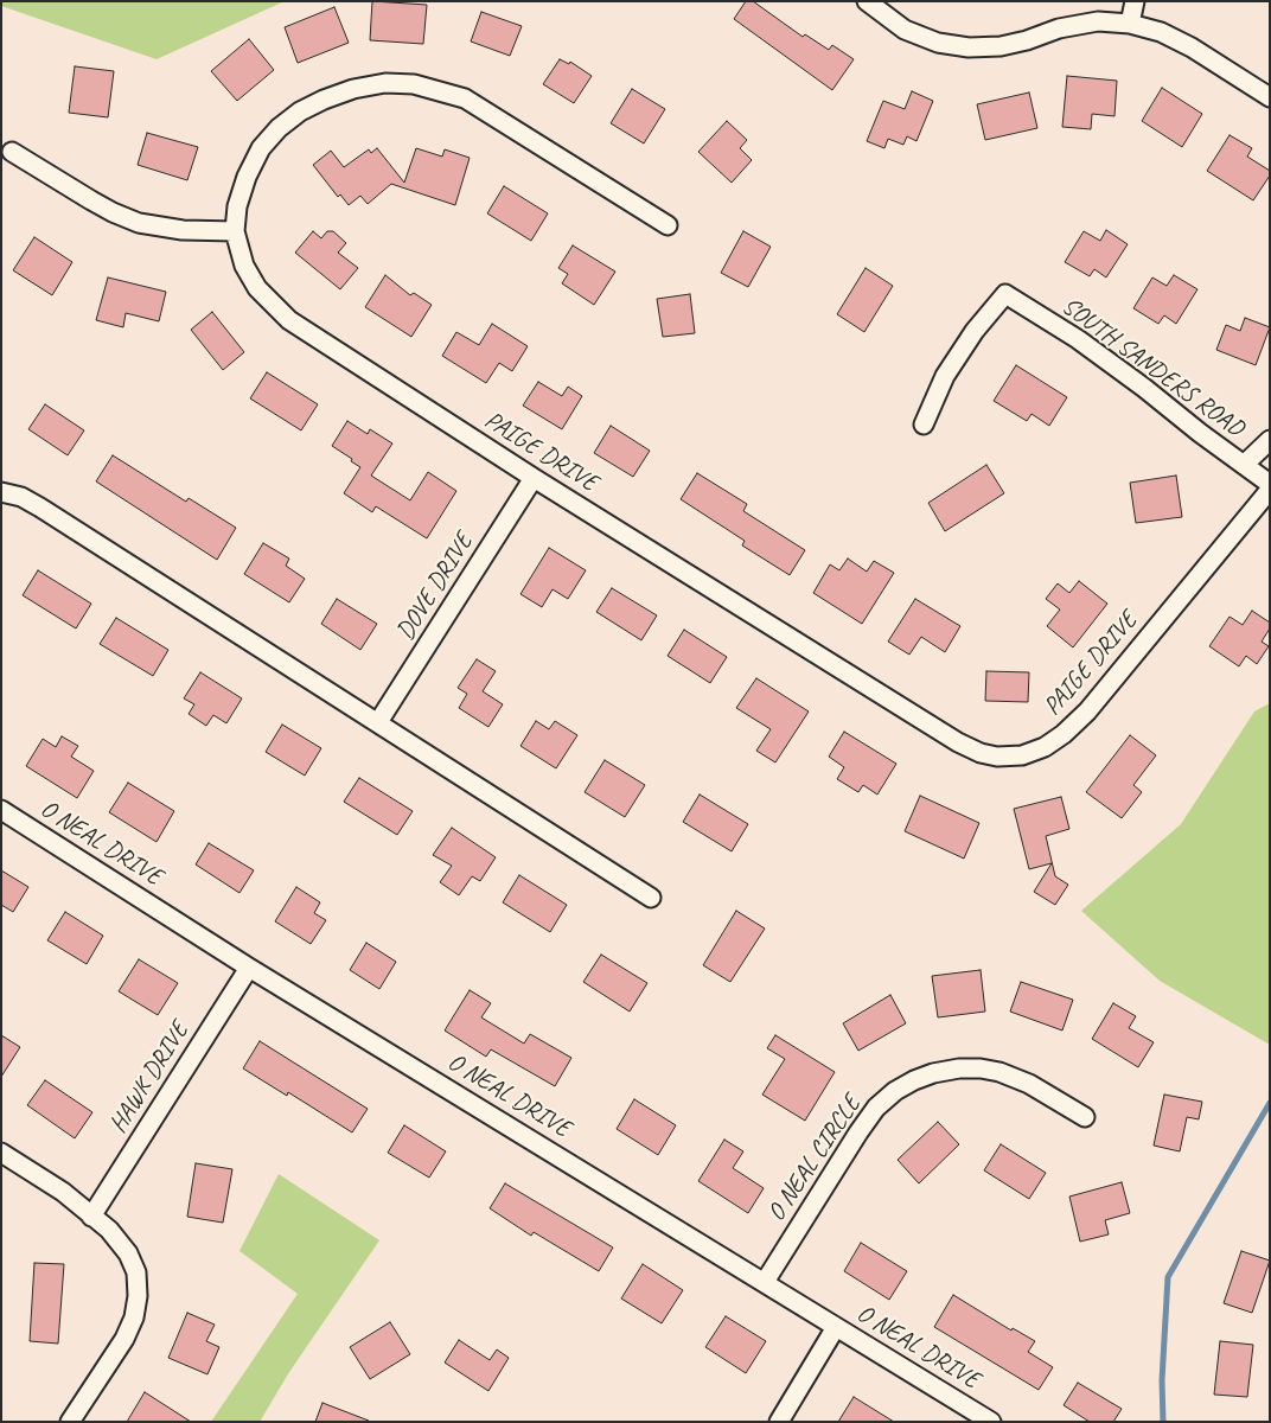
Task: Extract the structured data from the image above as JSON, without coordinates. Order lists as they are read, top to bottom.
{
  "streets": {
    "street": [
      "SOUTH SANDERS ROAD",
      "PAIGE DRIVE",
      "DOVE DRIVE",
      "O NEAL DRIVE",
      "HAWK DRIVE",
      "O NEAL CIRCLE"
    ]
  },
  "crossings": [
    ["PAIGE DRIVE", "DOVE DRIVE"],
    ["O NEAL DRIVE", "HAWK DRIVE"],
    ["O NEAL DRIVE", "O NEAL CIRCLE"]
  ]
}
